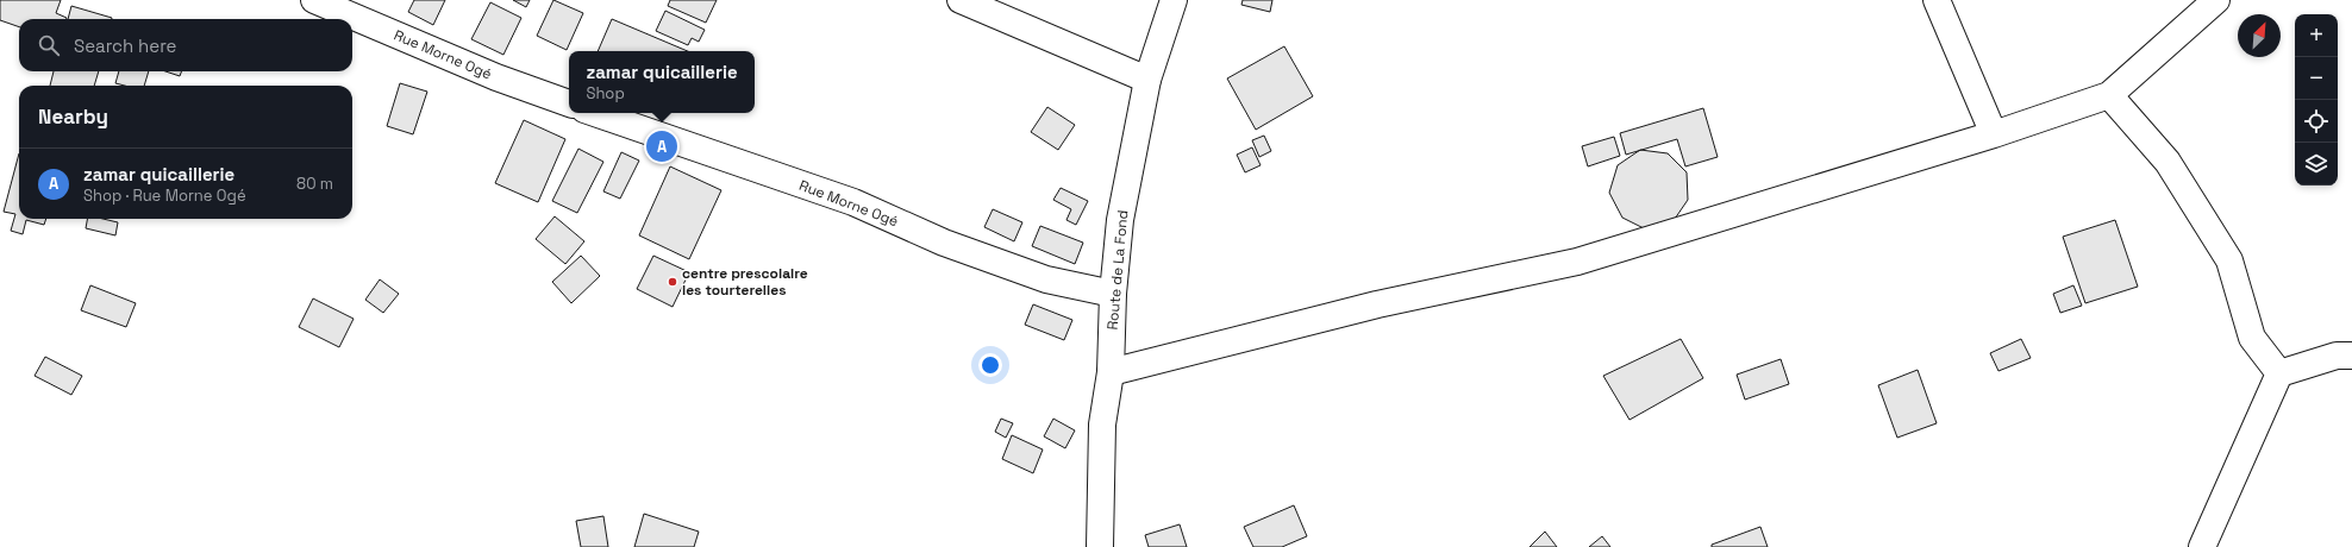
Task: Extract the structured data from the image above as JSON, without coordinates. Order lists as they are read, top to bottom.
{
  "streets": {
    "street": ["Rue Morne Ogé", "Route de La Fond"]
  },
  "crossings": [
    ["Rue Morne Ogé", "Route de La Fond"]
  ],
  "places": ["centre prescolaire les tourterelles"],
  "north": "top right",
  "page": {
    "map_buttons": ["+", "−"],
    "search": "Search here",
    "popup": ["zamar quicaillerie", "Shop"],
    "heading": "Nearby",
    "pins": "A",
    "list": [
      {
        "mark": "A",
        "name": "zamar quicaillerie",
        "note": "Shop · Rue Morne Ogé",
        "value": "80 m"
      }
    ]
  }
}
